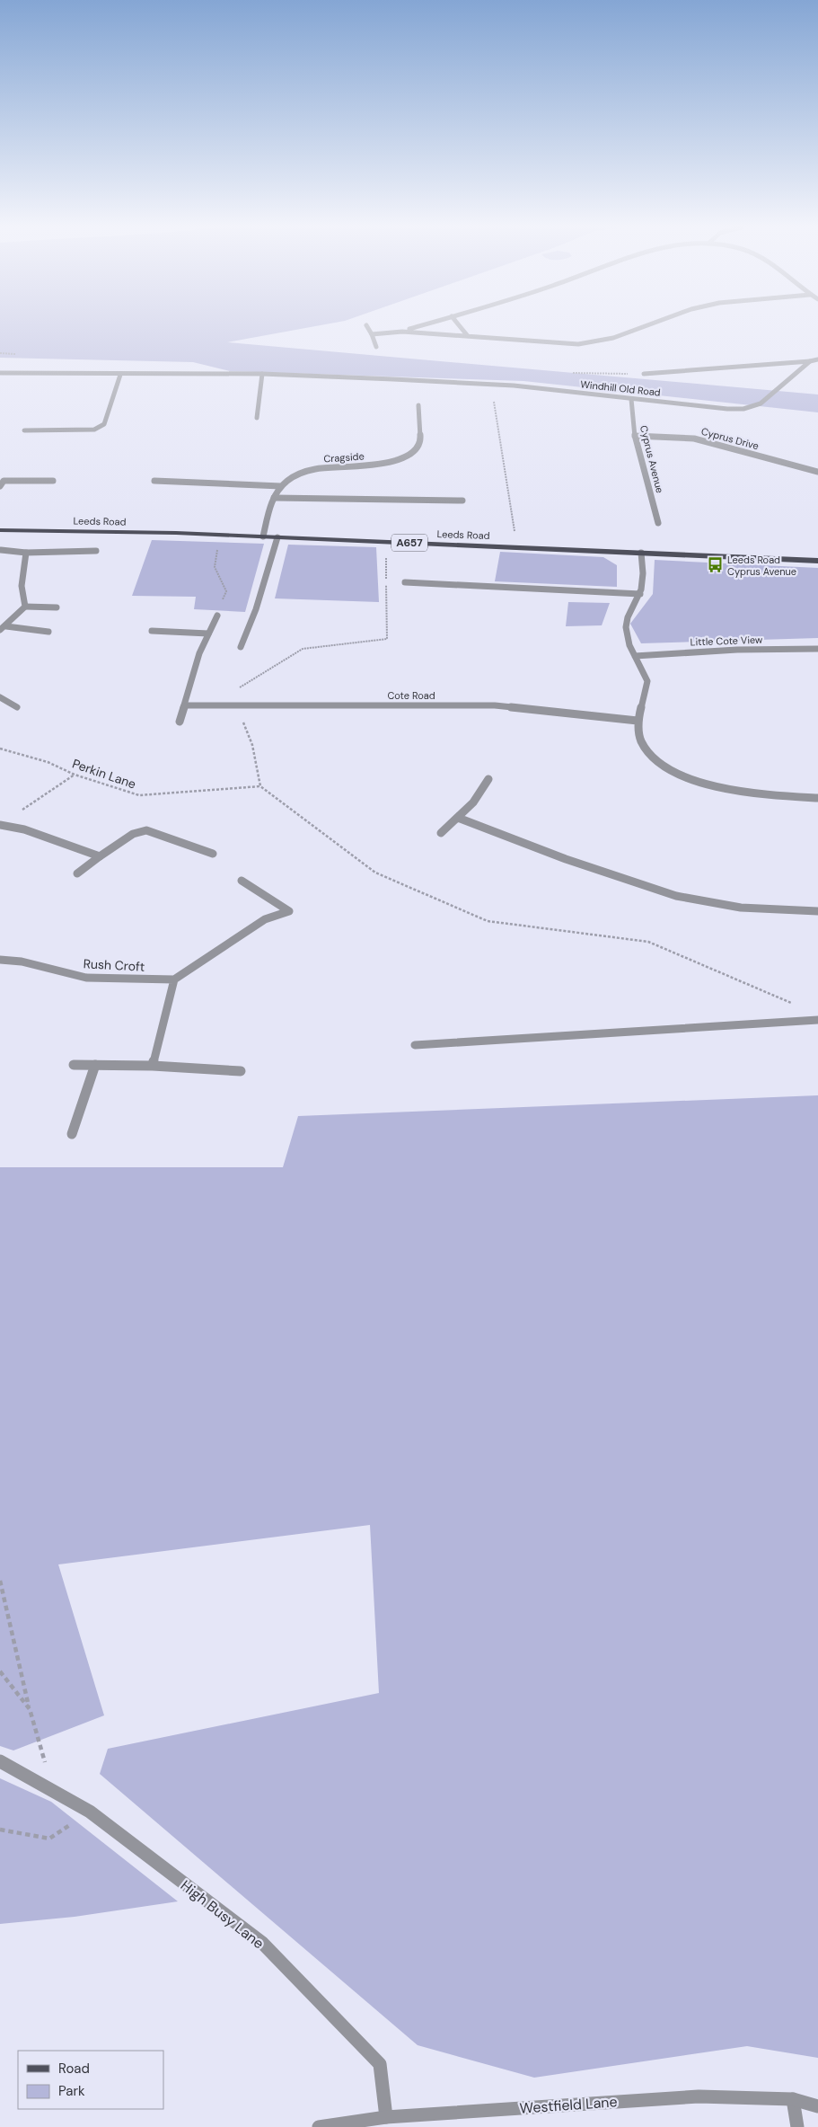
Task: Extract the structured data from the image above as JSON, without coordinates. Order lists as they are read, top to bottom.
{
  "streets": {
    "main road": ["Leeds Road", "A657"],
    "street": [
      "Windhill Old Road",
      "Cyprus Drive",
      "Cragside",
      "Cyprus Avenue",
      "Little Cote View",
      "Cote Road",
      "Rush Croft",
      "High Busy Lane",
      "Westfield Lane"
    ],
    "path": ["Perkin Lane"]
  },
  "crossings": [
    ["Windhill Old Road", "Cyprus Avenue"],
    ["Cyprus Drive", "Cyprus Avenue"],
    ["Cragside", "Leeds Road"],
    ["High Busy Lane", "Westfield Lane"]
  ],
  "places": {
    "bus stop": ["Leeds Road Cyprus Avenue"]
  },
  "legend": ["Road", "Park"]
}
